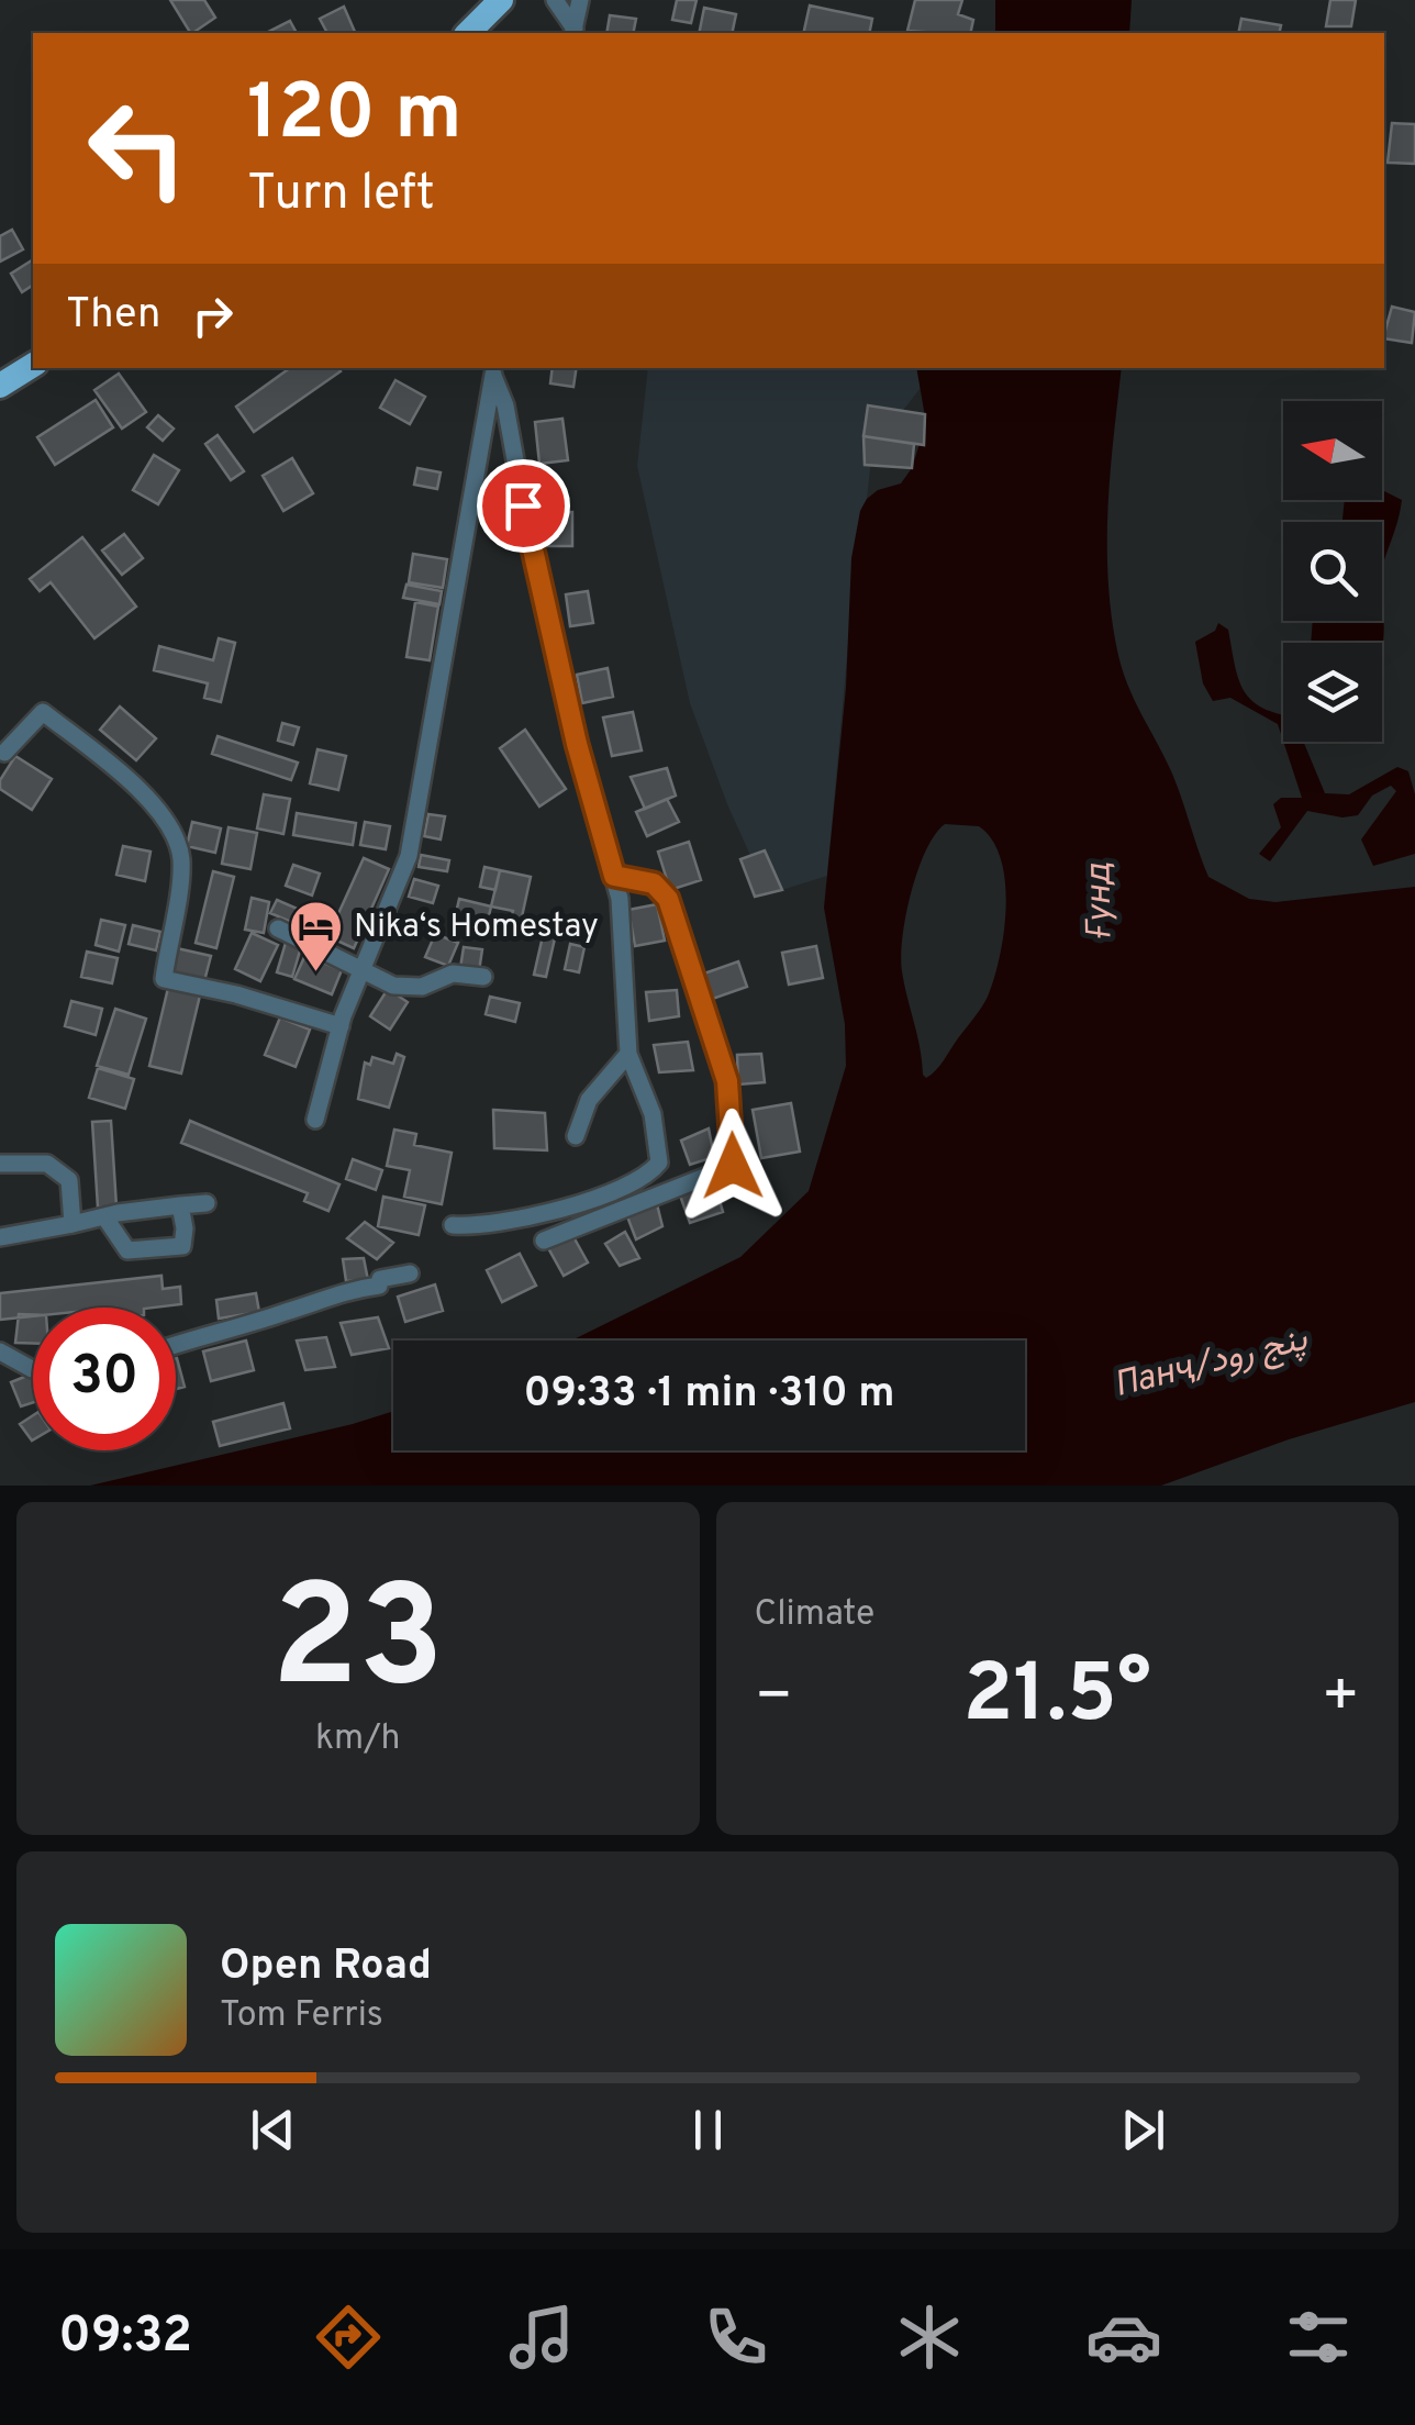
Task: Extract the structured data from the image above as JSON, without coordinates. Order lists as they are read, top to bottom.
{
  "water": ["Ғунд", "Панҷ/پنج رود"],
  "places": {
    "hotel": ["Nika‘s Homestay"]
  },
  "north": "left",
  "page": {
    "turn": ["120 m", "Turn left"],
    "then": "Then",
    "limit": "30",
    "trip": "09:33 · 1 min · 310 m",
    "tile": [
      ["23", "km/h"],
      "Climate"
    ],
    "heat": ["−", "21.5°", "+"],
    "song": ["Open Road", "Tom Ferris"],
    "tabs": "09:32"
  }
}
